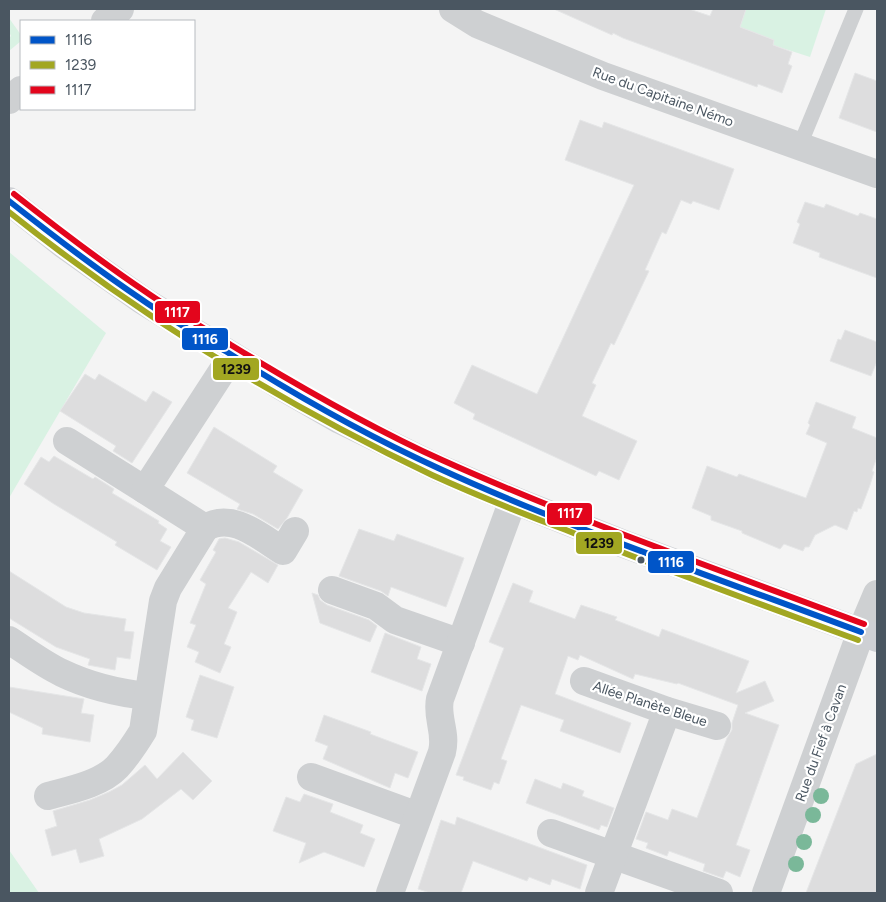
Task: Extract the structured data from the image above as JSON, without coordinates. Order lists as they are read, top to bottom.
{
  "streets": {
    "street": ["Rue du Capitaine Némo", "Allée Planète Bleue", "Rue du Fief à Cavan"]
  },
  "lines": ["transit line 1117", "transit line 1116", "transit line 1239"],
  "legend": ["1116", "1239", "1117"]
}
